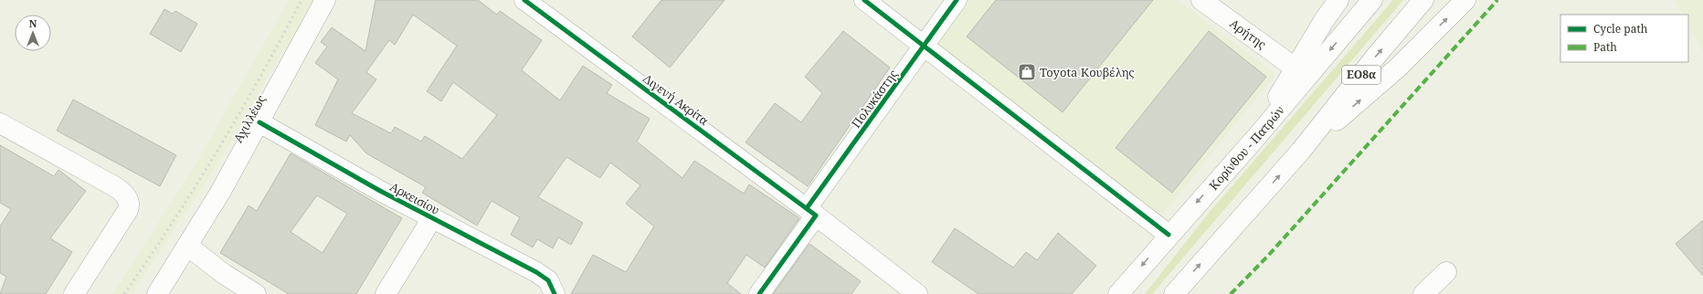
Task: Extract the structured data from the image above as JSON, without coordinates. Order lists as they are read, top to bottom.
{
  "streets": {
    "main road": [
      "Αρήτης",
      "ΕΟ8α",
      "Πολυκάστης",
      "Διγενή Ακρίτα",
      "Αχιλλέως",
      "Κορίνθου - Πατρών",
      "Αρκεισίου"
    ]
  },
  "crossings": [
    ["Πολυκάστης", "Διγενή Ακρίτα"],
    ["Αχιλλέως", "Αρκεισίου"]
  ],
  "places": {
    "shop": ["Toyota Κουβέλης"]
  },
  "legend": ["Cycle path", "Path"],
  "north": "top"
}
